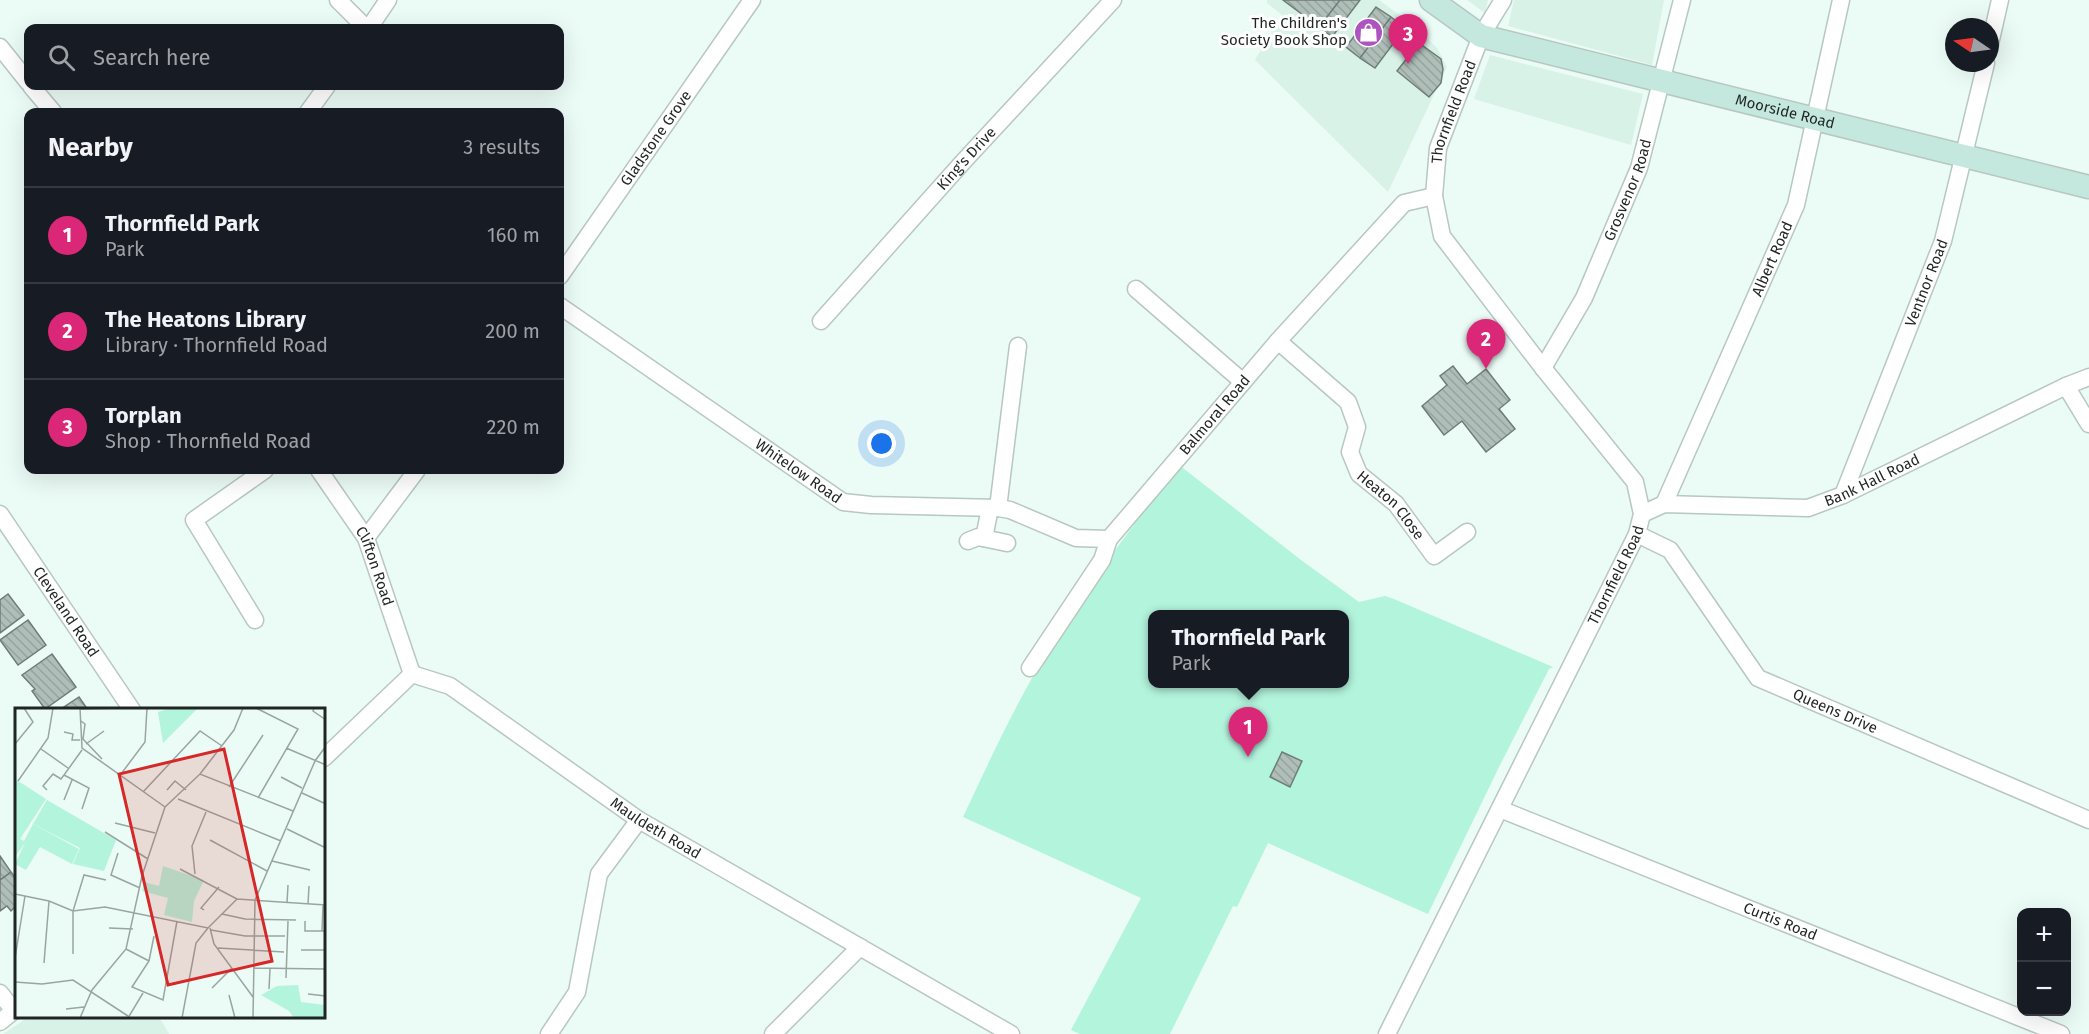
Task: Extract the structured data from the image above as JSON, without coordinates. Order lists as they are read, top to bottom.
{
  "streets": {
    "main road": ["Moorside Road"],
    "street": [
      "Thornfield Road",
      "Gladstone Grove",
      "King's Drive",
      "Grosvenor Road",
      "Albert Road",
      "Ventnor Road",
      "Balmoral Road",
      "Whitelow Road",
      "Bank Hall Road",
      "Heaton Close",
      "Clifton Road",
      "Cleveland Road",
      "Queens Drive",
      "Mauldeth Road",
      "Curtis Road"
    ]
  },
  "crossings": [
    ["Moorside Road", "Thornfield Road"],
    ["Moorside Road", "Grosvenor Road"],
    ["Moorside Road", "Albert Road"],
    ["Moorside Road", "Ventnor Road"],
    ["Thornfield Road", "Grosvenor Road"],
    ["Thornfield Road", "Balmoral Road"],
    ["Thornfield Road", "Bank Hall Road"],
    ["Thornfield Road", "Queens Drive"],
    ["Thornfield Road", "Curtis Road"],
    ["Albert Road", "Bank Hall Road"],
    ["Ventnor Road", "Bank Hall Road"],
    ["Balmoral Road", "Whitelow Road"],
    ["Balmoral Road", "Heaton Close"],
    ["Clifton Road", "Mauldeth Road"]
  ],
  "places": {
    "shop": ["The Children's Society Book Shop"]
  },
  "north": "left",
  "page": {
    "pins": ["3", "2", "1"],
    "search": "Search here",
    "heading": ["Nearby", "3 results"],
    "list": [
      {
        "mark": "1",
        "name": "Thornfield Park",
        "note": "Park",
        "value": "160 m"
      },
      {
        "mark": "2",
        "name": "The Heatons Library",
        "note": "Library · Thornfield Road",
        "value": "200 m"
      },
      {
        "mark": "3",
        "name": "Torplan",
        "note": "Shop · Thornfield Road",
        "value": "220 m"
      }
    ],
    "popup": ["Thornfield Park", "Park"],
    "map_buttons": ["+", "−"]
  }
}
